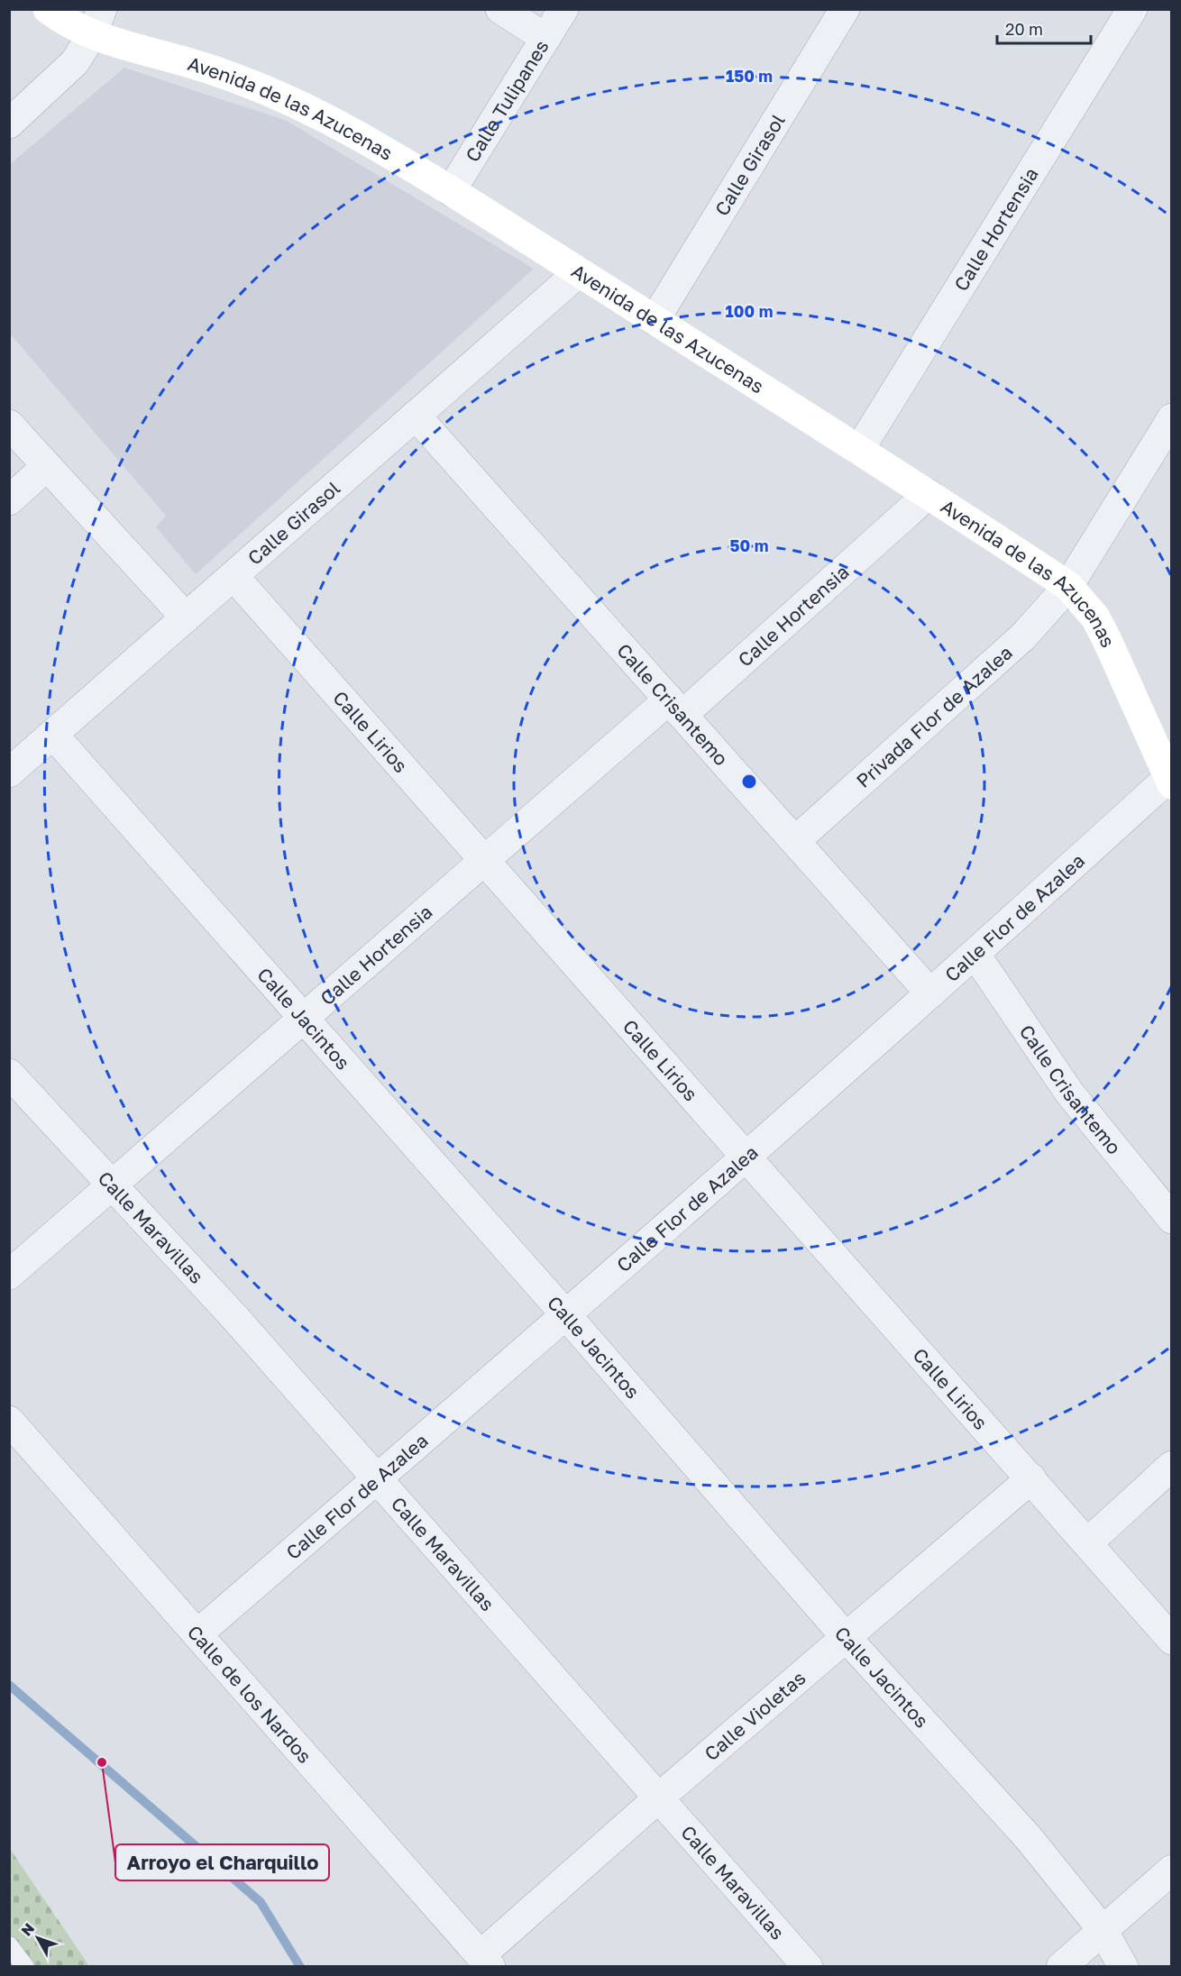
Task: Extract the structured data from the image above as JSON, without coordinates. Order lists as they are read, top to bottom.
{
  "streets": {
    "street": [
      "Calle Tulipanes",
      "Avenida de las Azucenas",
      "Calle Girasol",
      "Calle Hortensia",
      "Calle Crisantemo",
      "Privada Flor de Azalea",
      "Calle Lirios",
      "Calle Flor de Azalea",
      "Calle Jacintos",
      "Calle Maravillas",
      "Calle de los Nardos",
      "Calle Violetas"
    ]
  },
  "crossings": [
    ["Calle Tulipanes", "Avenida de las Azucenas"],
    ["Avenida de las Azucenas", "Calle Girasol"],
    ["Avenida de las Azucenas", "Calle Hortensia"],
    ["Avenida de las Azucenas", "Privada Flor de Azalea"],
    ["Avenida de las Azucenas", "Calle Flor de Azalea"],
    ["Calle Girasol", "Calle Crisantemo"],
    ["Calle Girasol", "Calle Lirios"],
    ["Calle Girasol", "Calle Jacintos"],
    ["Calle Hortensia", "Calle Crisantemo"],
    ["Calle Hortensia", "Calle Lirios"],
    ["Calle Hortensia", "Calle Jacintos"],
    ["Calle Hortensia", "Calle Maravillas"],
    ["Calle Crisantemo", "Privada Flor de Azalea"],
    ["Calle Crisantemo", "Calle Flor de Azalea"],
    ["Calle Lirios", "Calle Flor de Azalea"],
    ["Calle Lirios", "Calle Violetas"],
    ["Calle Flor de Azalea", "Calle Jacintos"],
    ["Calle Flor de Azalea", "Calle Maravillas"],
    ["Calle Flor de Azalea", "Calle de los Nardos"],
    ["Calle Jacintos", "Calle Violetas"],
    ["Calle Maravillas", "Calle Violetas"],
    ["Calle de los Nardos", "Calle Violetas"]
  ],
  "places": ["Arroyo el Charquillo"],
  "scale_bar": "20 m",
  "north": "top left",
  "rings": ["150 m", "100 m", "50 m"]
}
